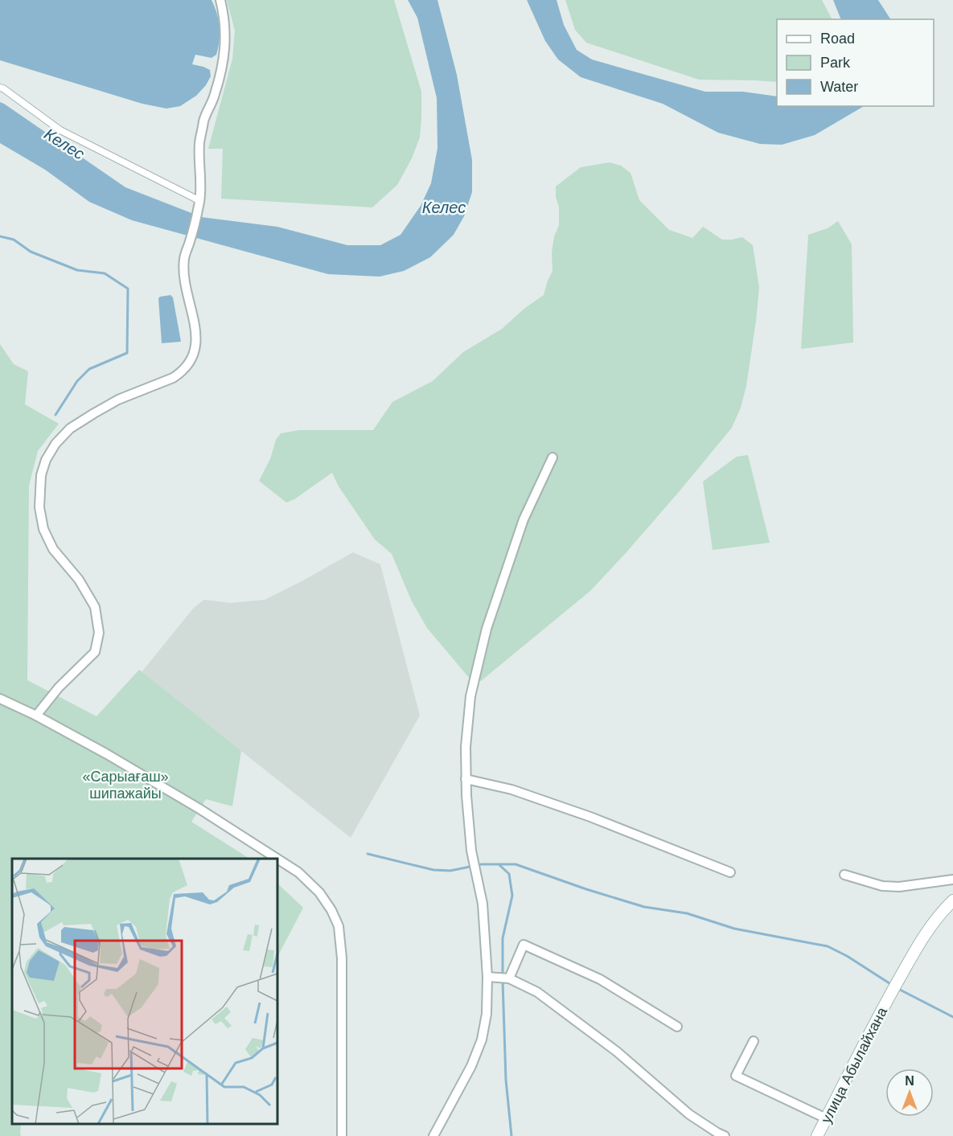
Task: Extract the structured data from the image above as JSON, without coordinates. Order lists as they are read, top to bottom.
{
  "streets": {
    "main road": ["улица Абылайхана"]
  },
  "water": ["Келес"],
  "parks": ["«Сарыағаш» шипажайы"],
  "legend": ["Road", "Park", "Water"],
  "north": "top"
}
